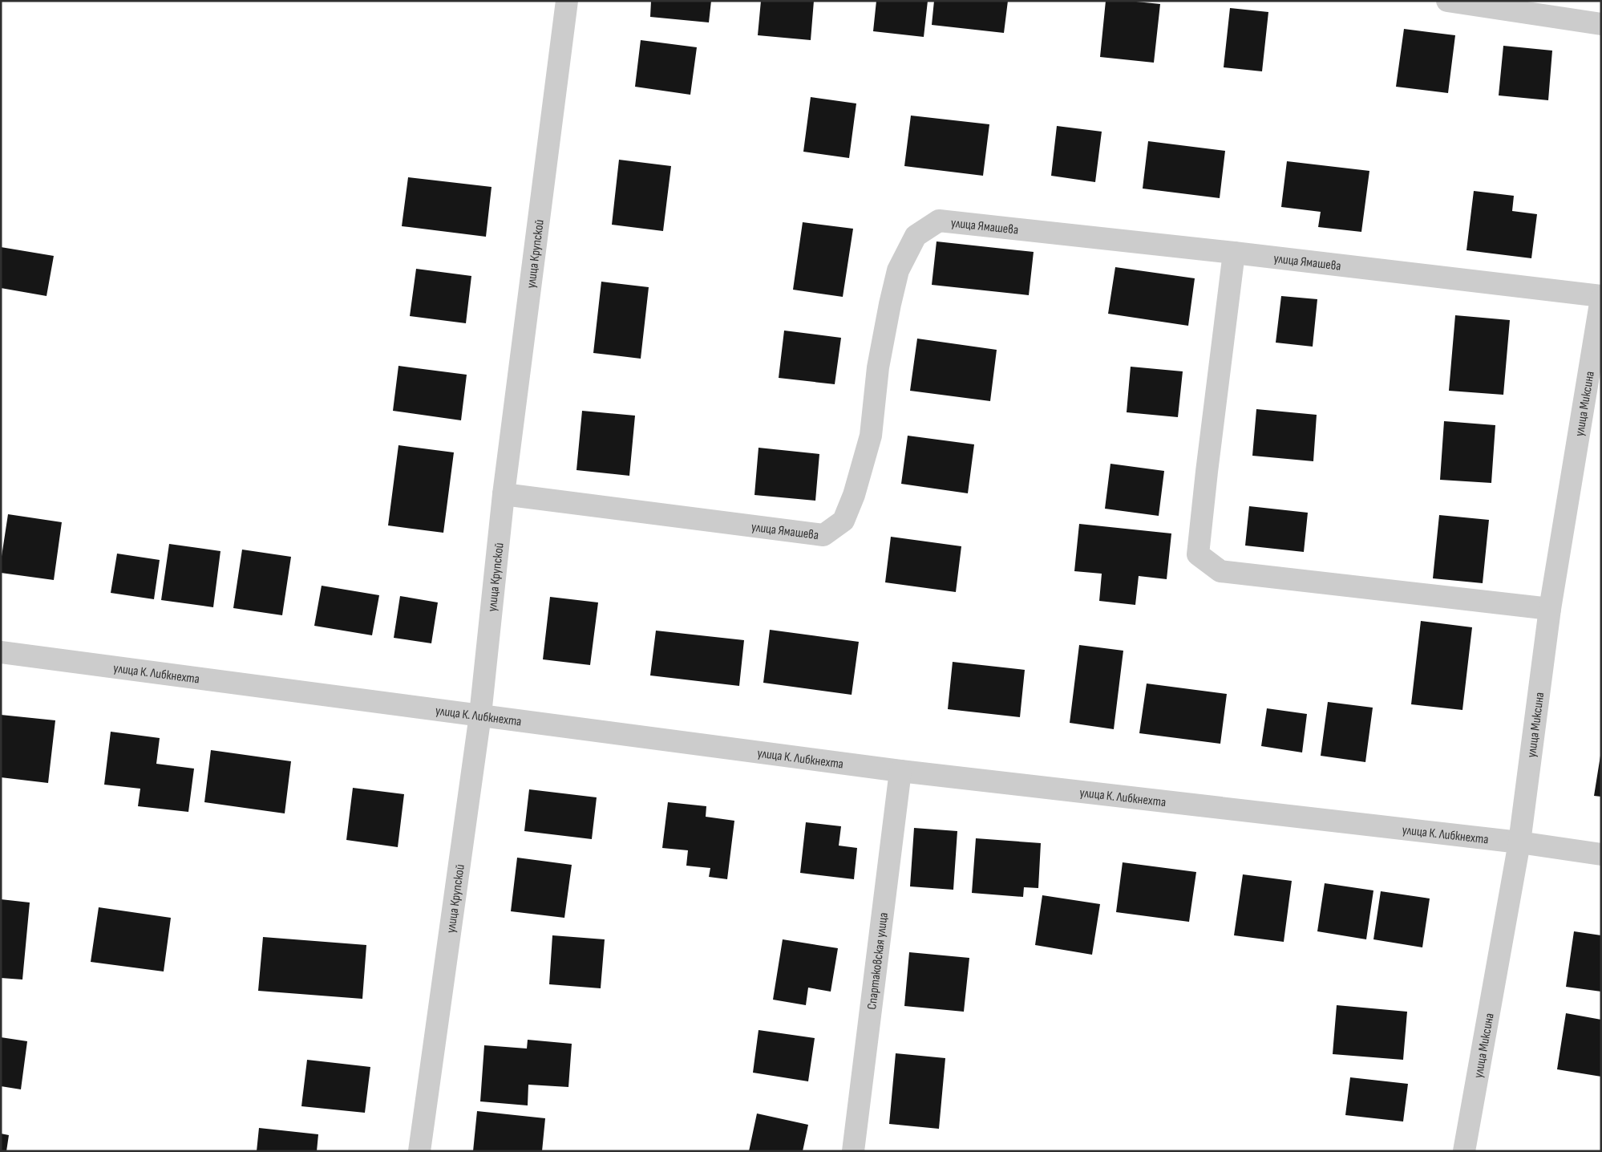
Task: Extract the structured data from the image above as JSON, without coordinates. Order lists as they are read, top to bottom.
{
  "streets": {
    "street": [
      "улица Ямашева",
      "улица Крупской",
      "улица Миксина",
      "улица К. Либкнехта",
      "Спартаковская улица"
    ]
  },
  "crossings": [
    ["улица Ямашева", "улица Крупской"],
    ["улица Крупской", "улица К. Либкнехта"],
    ["улица Миксина", "улица К. Либкнехта"],
    ["улица К. Либкнехта", "Спартаковская улица"]
  ]
}
